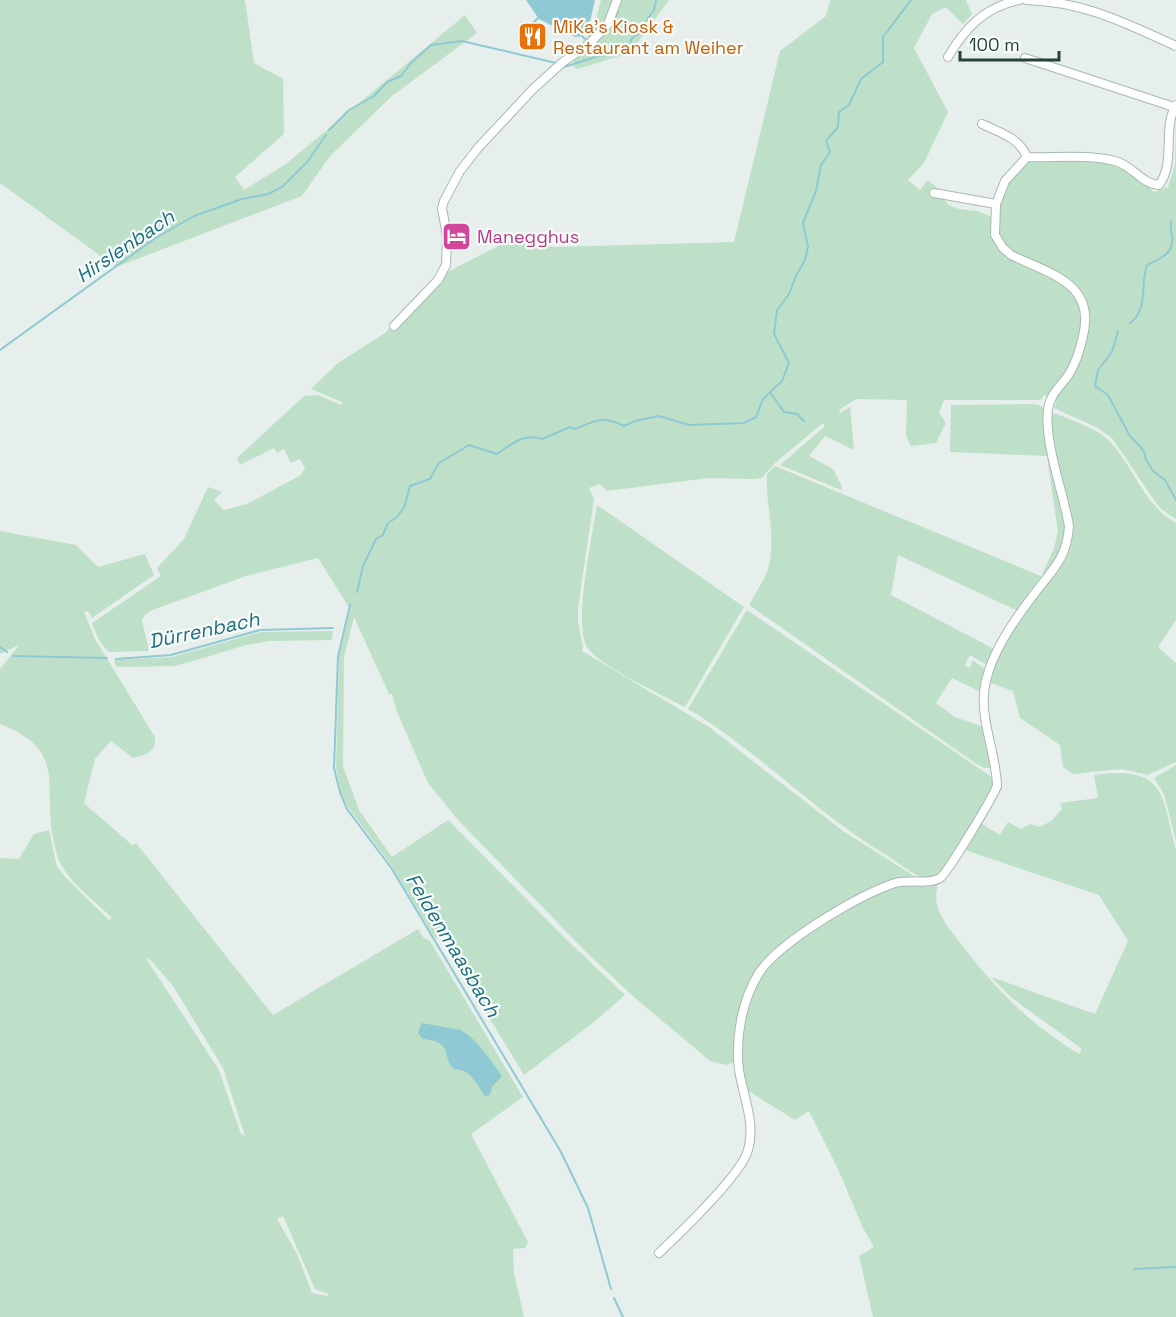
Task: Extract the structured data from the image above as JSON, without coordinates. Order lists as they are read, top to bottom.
{
  "water": ["Hirslenbach", "Dürrenbach", "Feldenmaasbach"],
  "places": {
    "restaurant": ["MiKa's Kiosk & Restaurant am Weiher"],
    "hotel": ["Manegghus"]
  },
  "scale_bar": "100 m"
}
